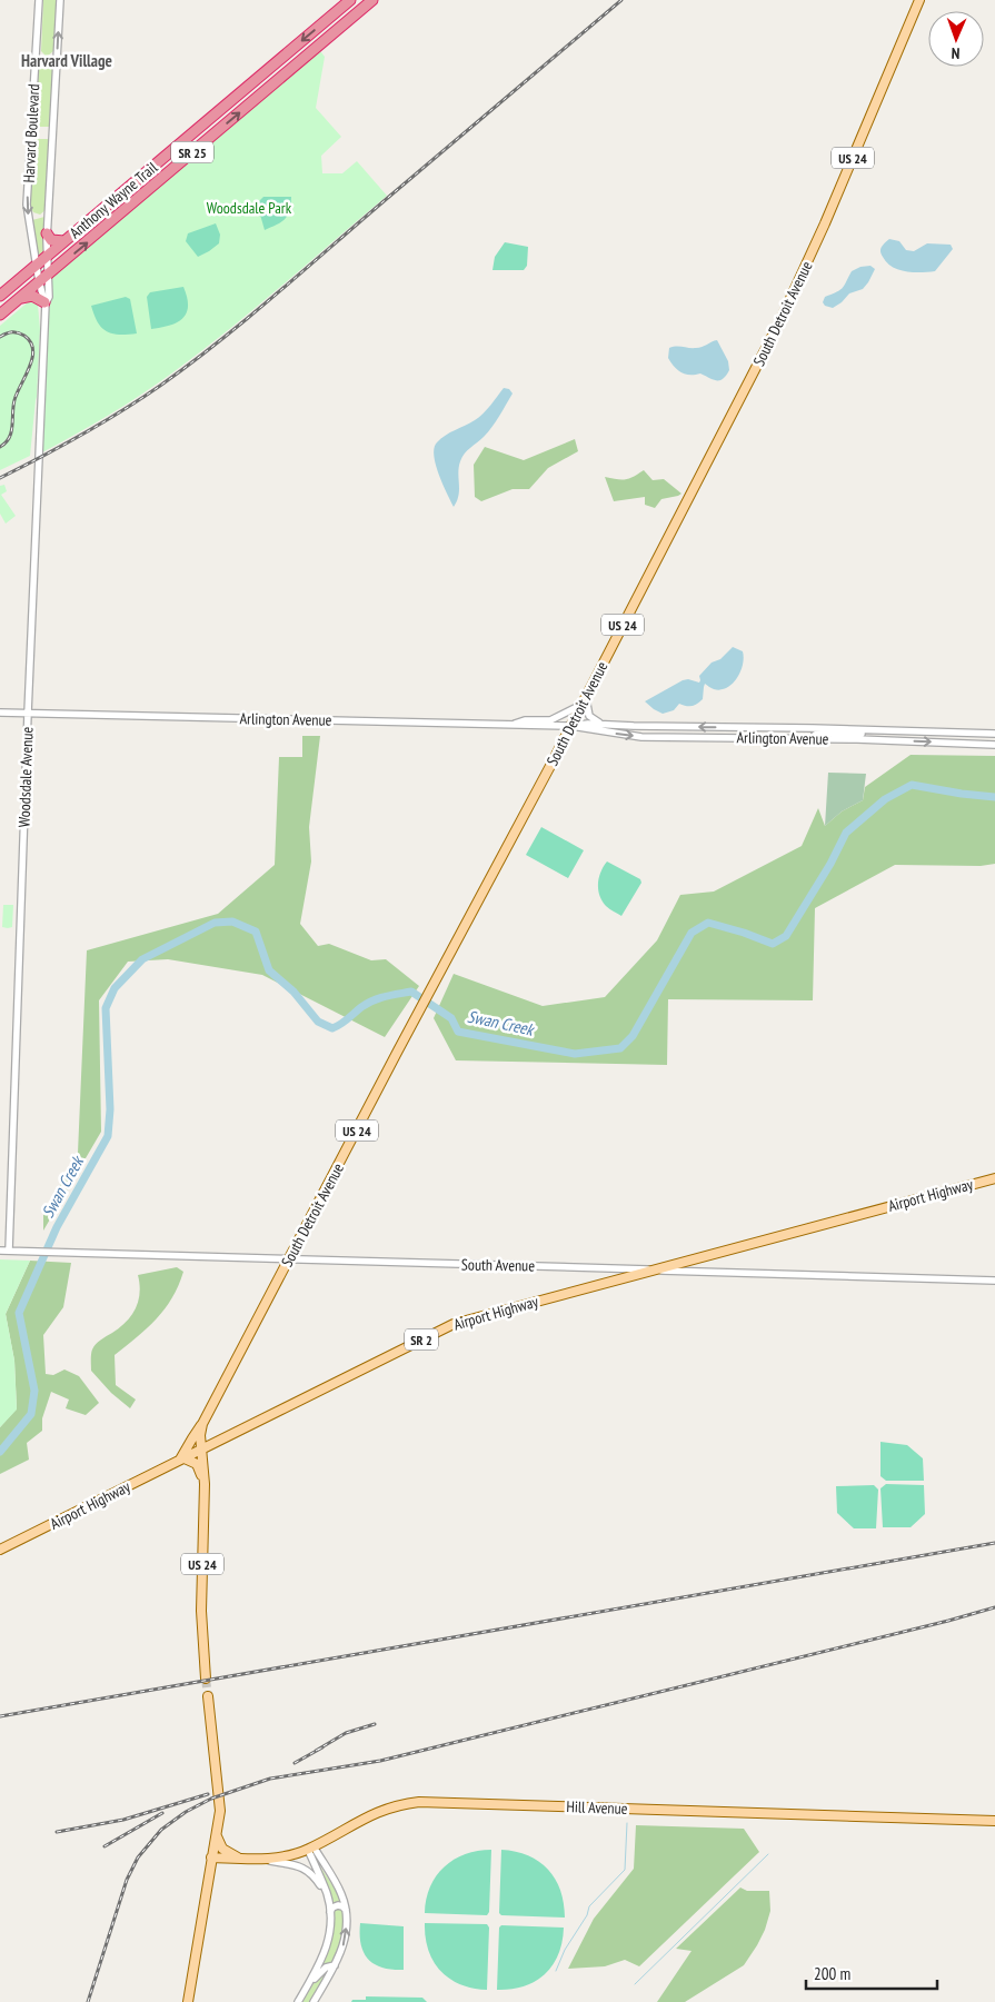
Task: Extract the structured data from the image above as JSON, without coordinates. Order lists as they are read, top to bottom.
{
  "streets": {
    "highway": ["SR 25", "Anthony Wayne Trail"],
    "main road": [
      "US 24",
      "South Detroit Avenue",
      "Airport Highway",
      "SR 2",
      "Hill Avenue"
    ],
    "street": [
      "Harvard Boulevard",
      "Arlington Avenue",
      "Woodsdale Avenue",
      "South Avenue"
    ]
  },
  "crossings": [
    ["Harvard Boulevard", "Anthony Wayne Trail"],
    ["Harvard Boulevard", "Woodsdale Avenue"],
    ["US 24", "South Detroit Avenue"],
    ["US 24", "Airport Highway"],
    ["Anthony Wayne Trail", "Woodsdale Avenue"],
    ["South Detroit Avenue", "Arlington Avenue"],
    ["South Detroit Avenue", "South Avenue"],
    ["Arlington Avenue", "Woodsdale Avenue"],
    ["Woodsdale Avenue", "South Avenue"],
    ["Airport Highway", "South Avenue"]
  ],
  "districts": ["Harvard Village"],
  "water": ["Swan Creek"],
  "parks": ["Woodsdale Park"],
  "scale_bar": "200 m",
  "north": "bottom"
}
